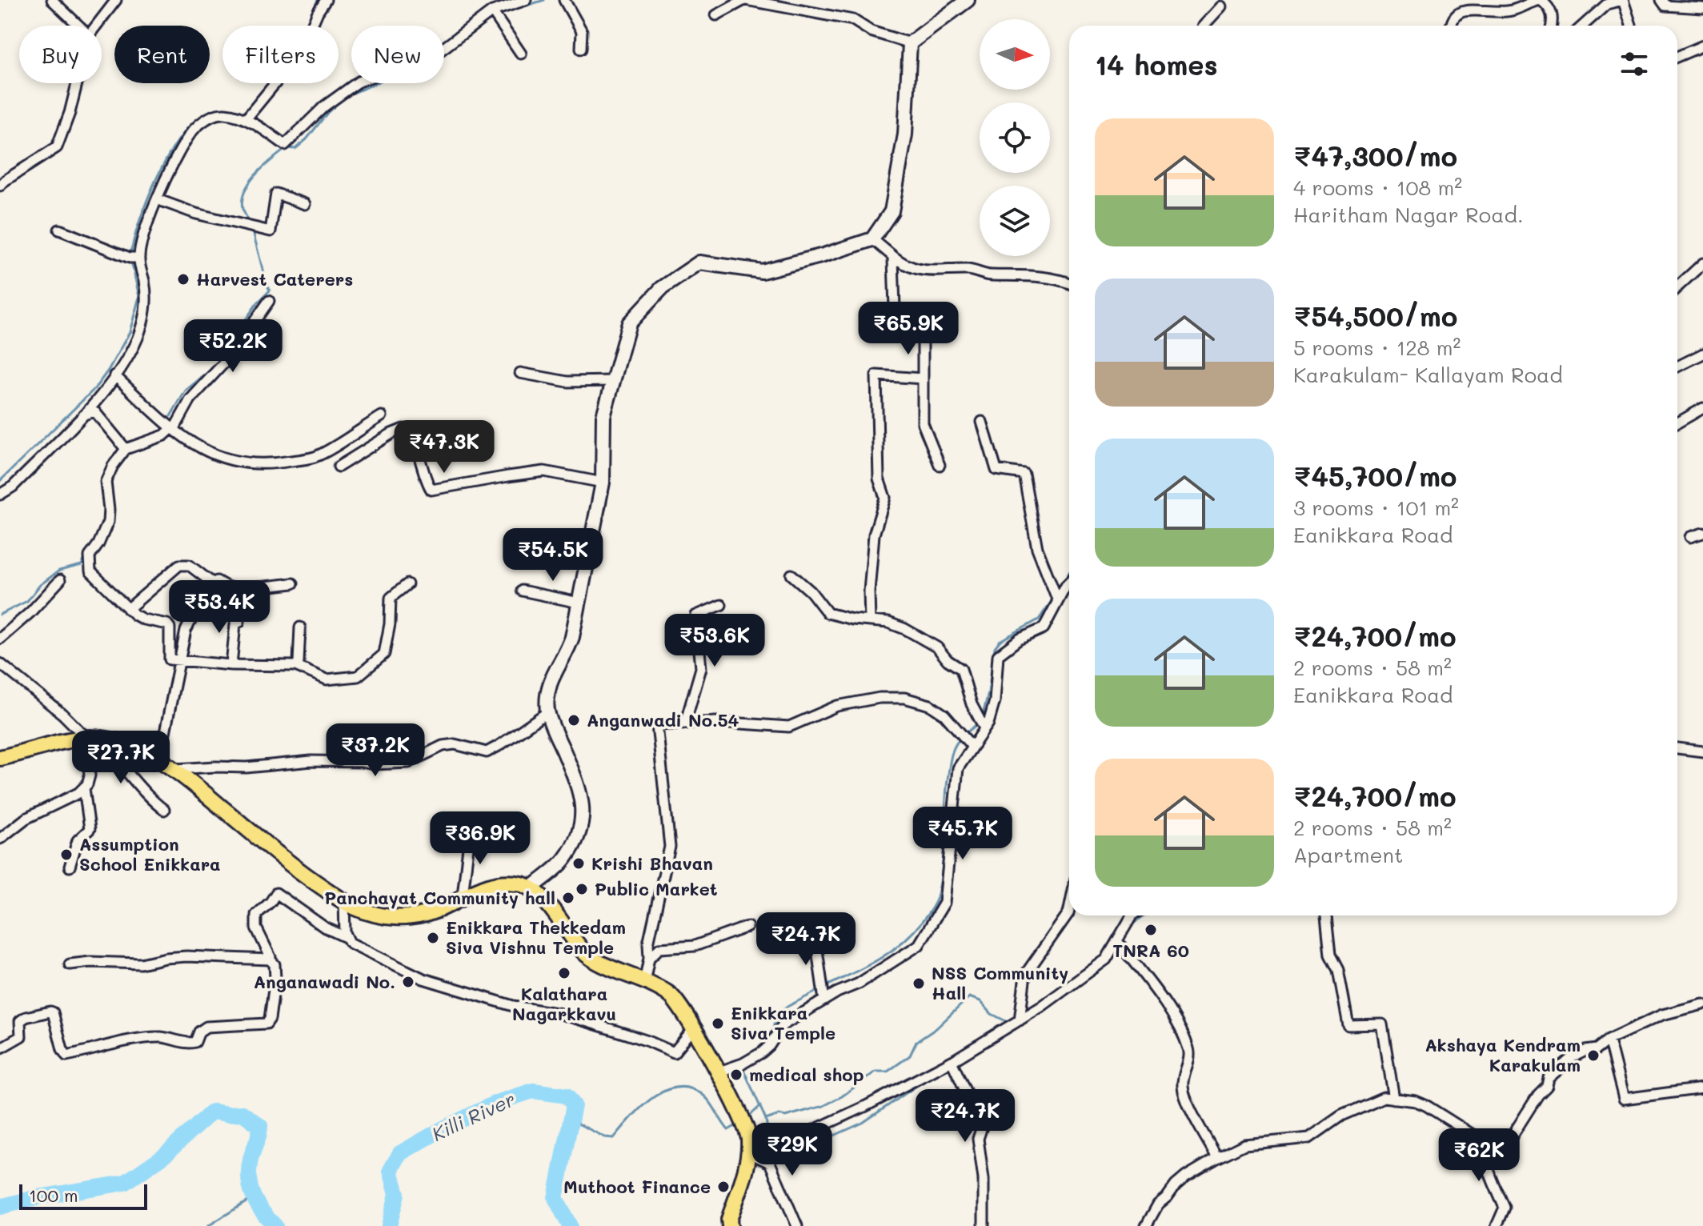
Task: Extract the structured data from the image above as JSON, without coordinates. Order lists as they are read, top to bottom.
{
  "water": ["Killi River"],
  "places": [
    "Harvest Caterers",
    "Anganwadi No.54",
    "Assumption School Enikkara",
    "Krishi Bhavan",
    "Public Market",
    "Panchayat Community hall",
    "TNRA 60",
    "Enikkara Thekkedam Siva Vishnu Temple",
    "Kalathara Nagarkkavu",
    "Anganawadi No.",
    "NSS Community Hall",
    "Enikkara Siva Temple",
    "Akshaya Kendram Karakulam",
    "medical shop",
    "Muthoot Finance"
  ],
  "scale_bar": "100 m",
  "north": "right",
  "page": {
    "chip": [
      "Buy",
      "Rent",
      "Filters",
      "New"
    ],
    "heading": "14 homes",
    "list": [
      {
        "name": "₹47,300/mo",
        "note": "4 rooms · 108 m² · Haritham Nagar Road."
      },
      {
        "name": "₹54,500/mo",
        "note": "5 rooms · 128 m² · Karakulam- Kallayam Road"
      },
      {
        "name": "₹45,700/mo",
        "note": "3 rooms · 101 m² · Eanikkara Road"
      },
      {
        "name": "₹24,700/mo",
        "note": "2 rooms · 58 m² · Eanikkara Road"
      },
      {
        "name": "₹24,700/mo",
        "note": "2 rooms · 58 m² · Apartment"
      }
    ],
    "price": [
      "₹65.9K",
      "₹52.2K",
      "₹47.3K",
      "₹54.5K",
      "₹53.4K",
      "₹53.6K",
      "₹37.2K",
      "₹27.7K",
      "₹45.7K",
      "₹36.9K",
      "₹24.7K",
      "₹24.7K",
      "₹29K",
      "₹62K"
    ],
    "scale": "100 m"
  }
}
